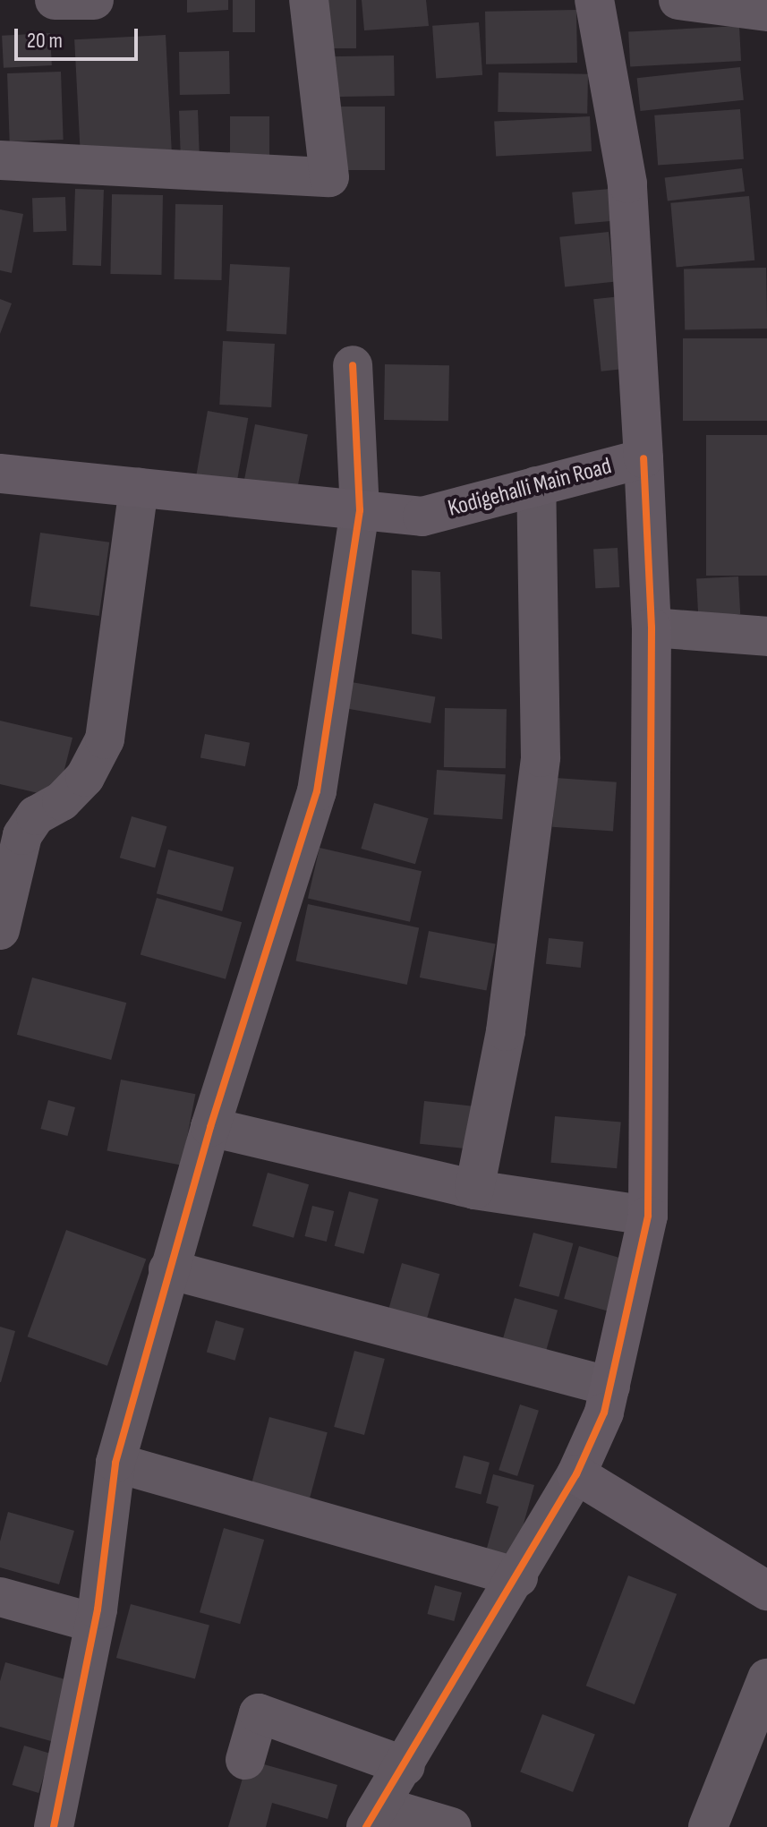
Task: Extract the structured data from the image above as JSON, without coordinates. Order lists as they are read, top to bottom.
{
  "streets": {
    "street": ["Kodigehalli Main Road"]
  },
  "scale_bar": "20 m"
}
